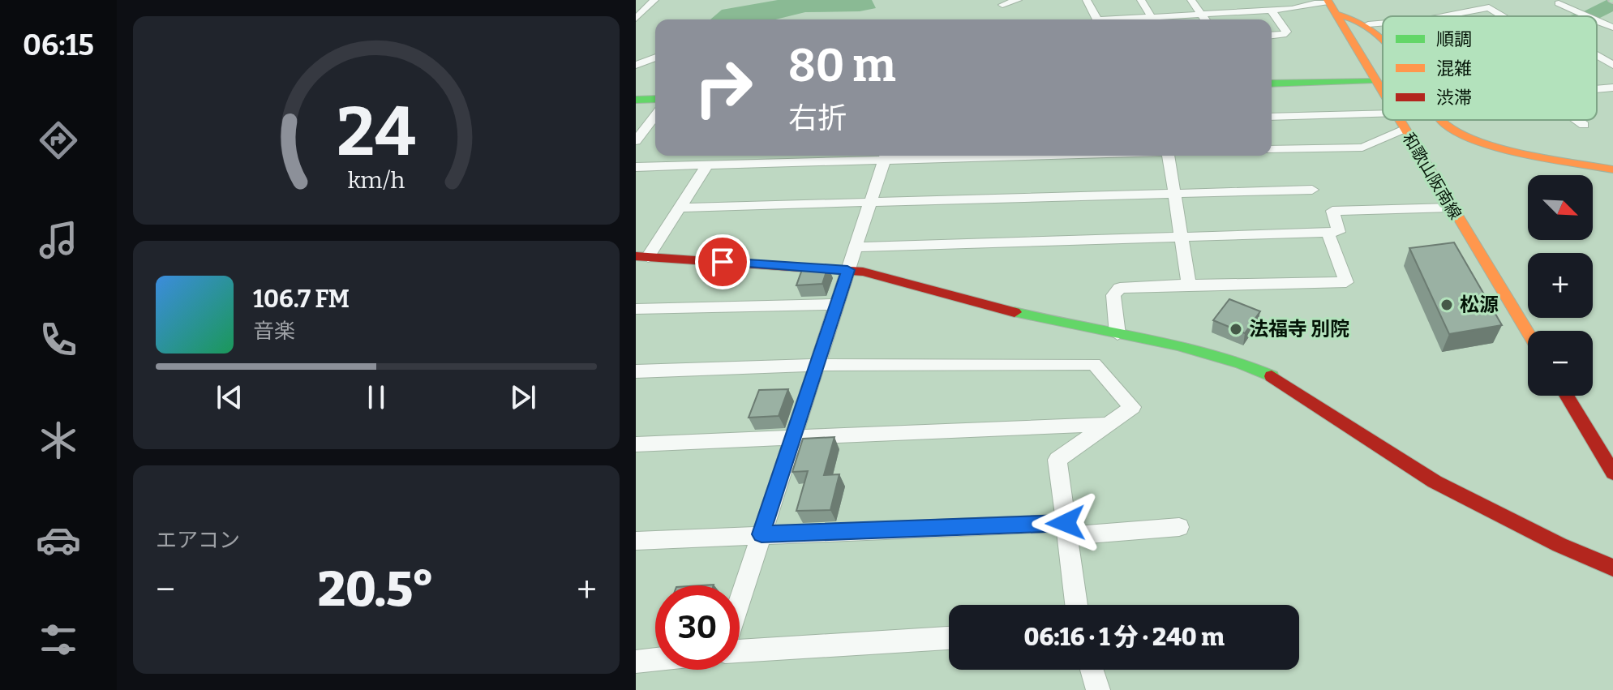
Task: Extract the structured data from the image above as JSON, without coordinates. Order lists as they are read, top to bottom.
{
  "streets": {
    "main road": ["和歌山阪南線"]
  },
  "places": ["松源", "法福寺 別院"],
  "legend": ["順調", "混雑", "渋滞"],
  "north": "bottom right",
  "page": {
    "tabs": "06:15",
    "turn": ["80 m", "右折"],
    "map_buttons": ["+", "−"],
    "song": ["106.7 FM", "音楽"],
    "tile": "エアコン",
    "heat": ["−", "20.5°", "+"],
    "limit": "30",
    "trip": "06:16 · 1 分 · 240 m",
    "gauge": ["24", "km/h"]
  }
}
